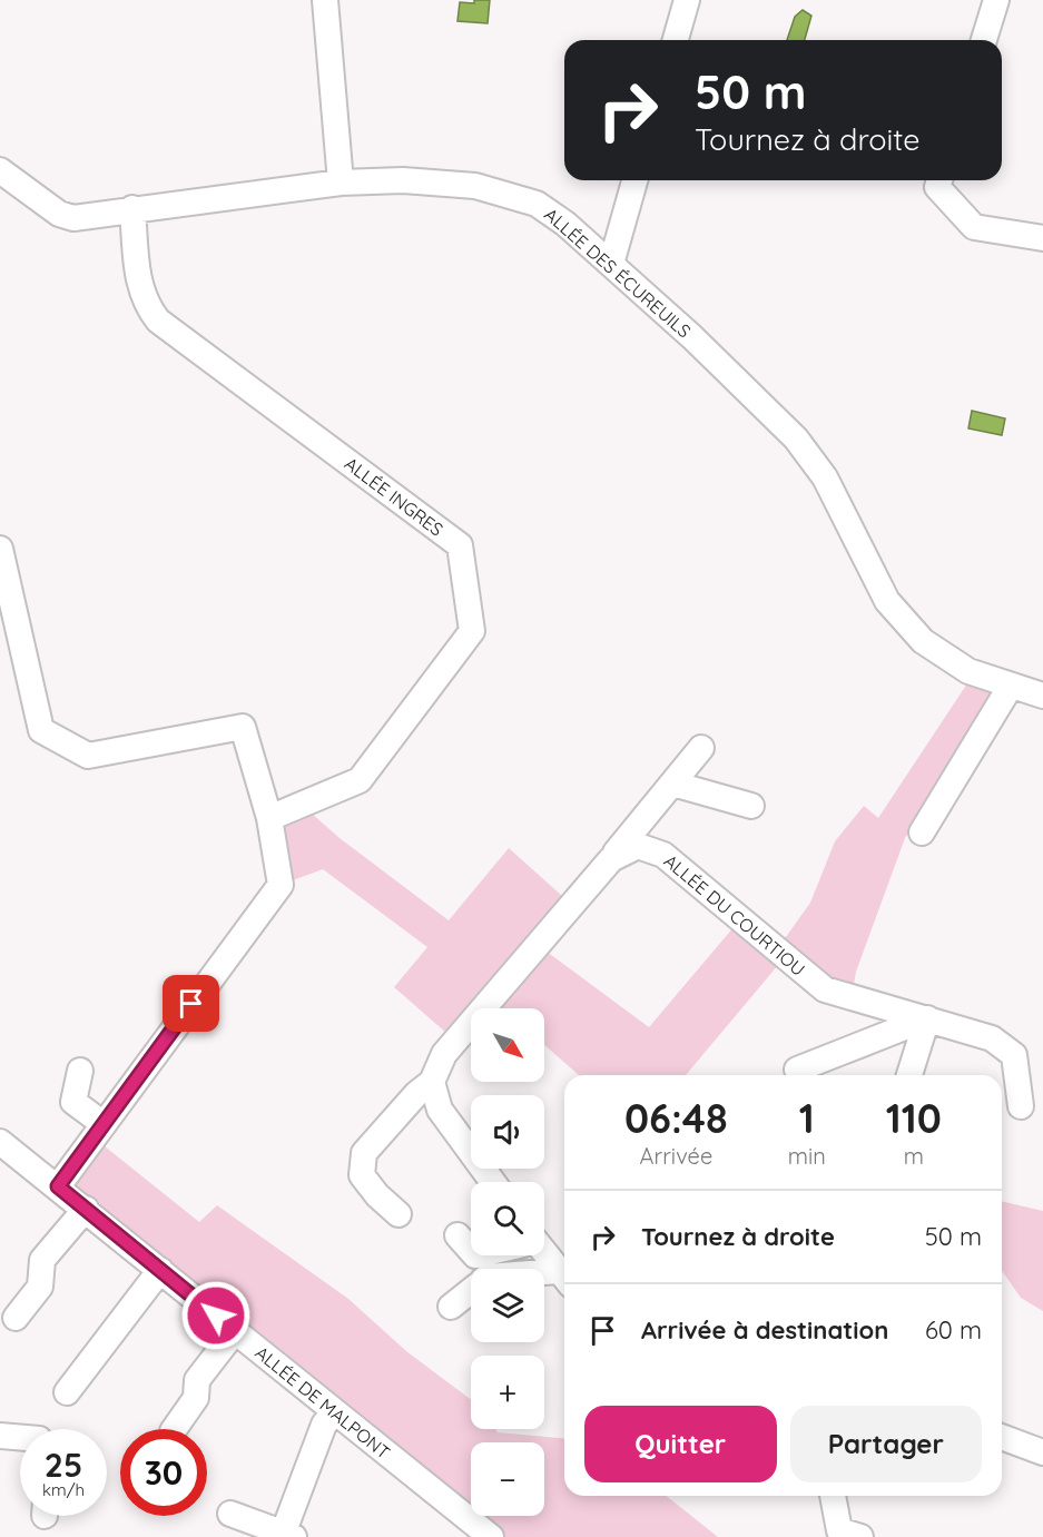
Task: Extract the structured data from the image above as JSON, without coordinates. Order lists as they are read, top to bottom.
{
  "streets": {
    "street": [
      "ALLÉE DES ÉCUREUILS",
      "ALLÉE INGRES",
      "ALLÉE DU COURTIOU",
      "ALLÉE DE MALPONT"
    ]
  },
  "crossings": [
    ["ALLÉE DES ÉCUREUILS", "ALLÉE INGRES"]
  ],
  "north": "bottom right",
  "page": {
    "turn": ["50 m", "Tournez à droite"],
    "map_buttons": ["+", "−"],
    "eta": [
      "06:48",
      "Arrivée",
      "1",
      "min",
      "110",
      "m"
    ],
    "list": [
      {
        "name": "Tournez à droite",
        "value": "50 m"
      },
      {
        "name": "Arrivée à destination",
        "value": "60 m"
      }
    ],
    "buttons": ["Quitter", "Partager"],
    "speed": "25 km/h",
    "limit": "30"
  }
}
